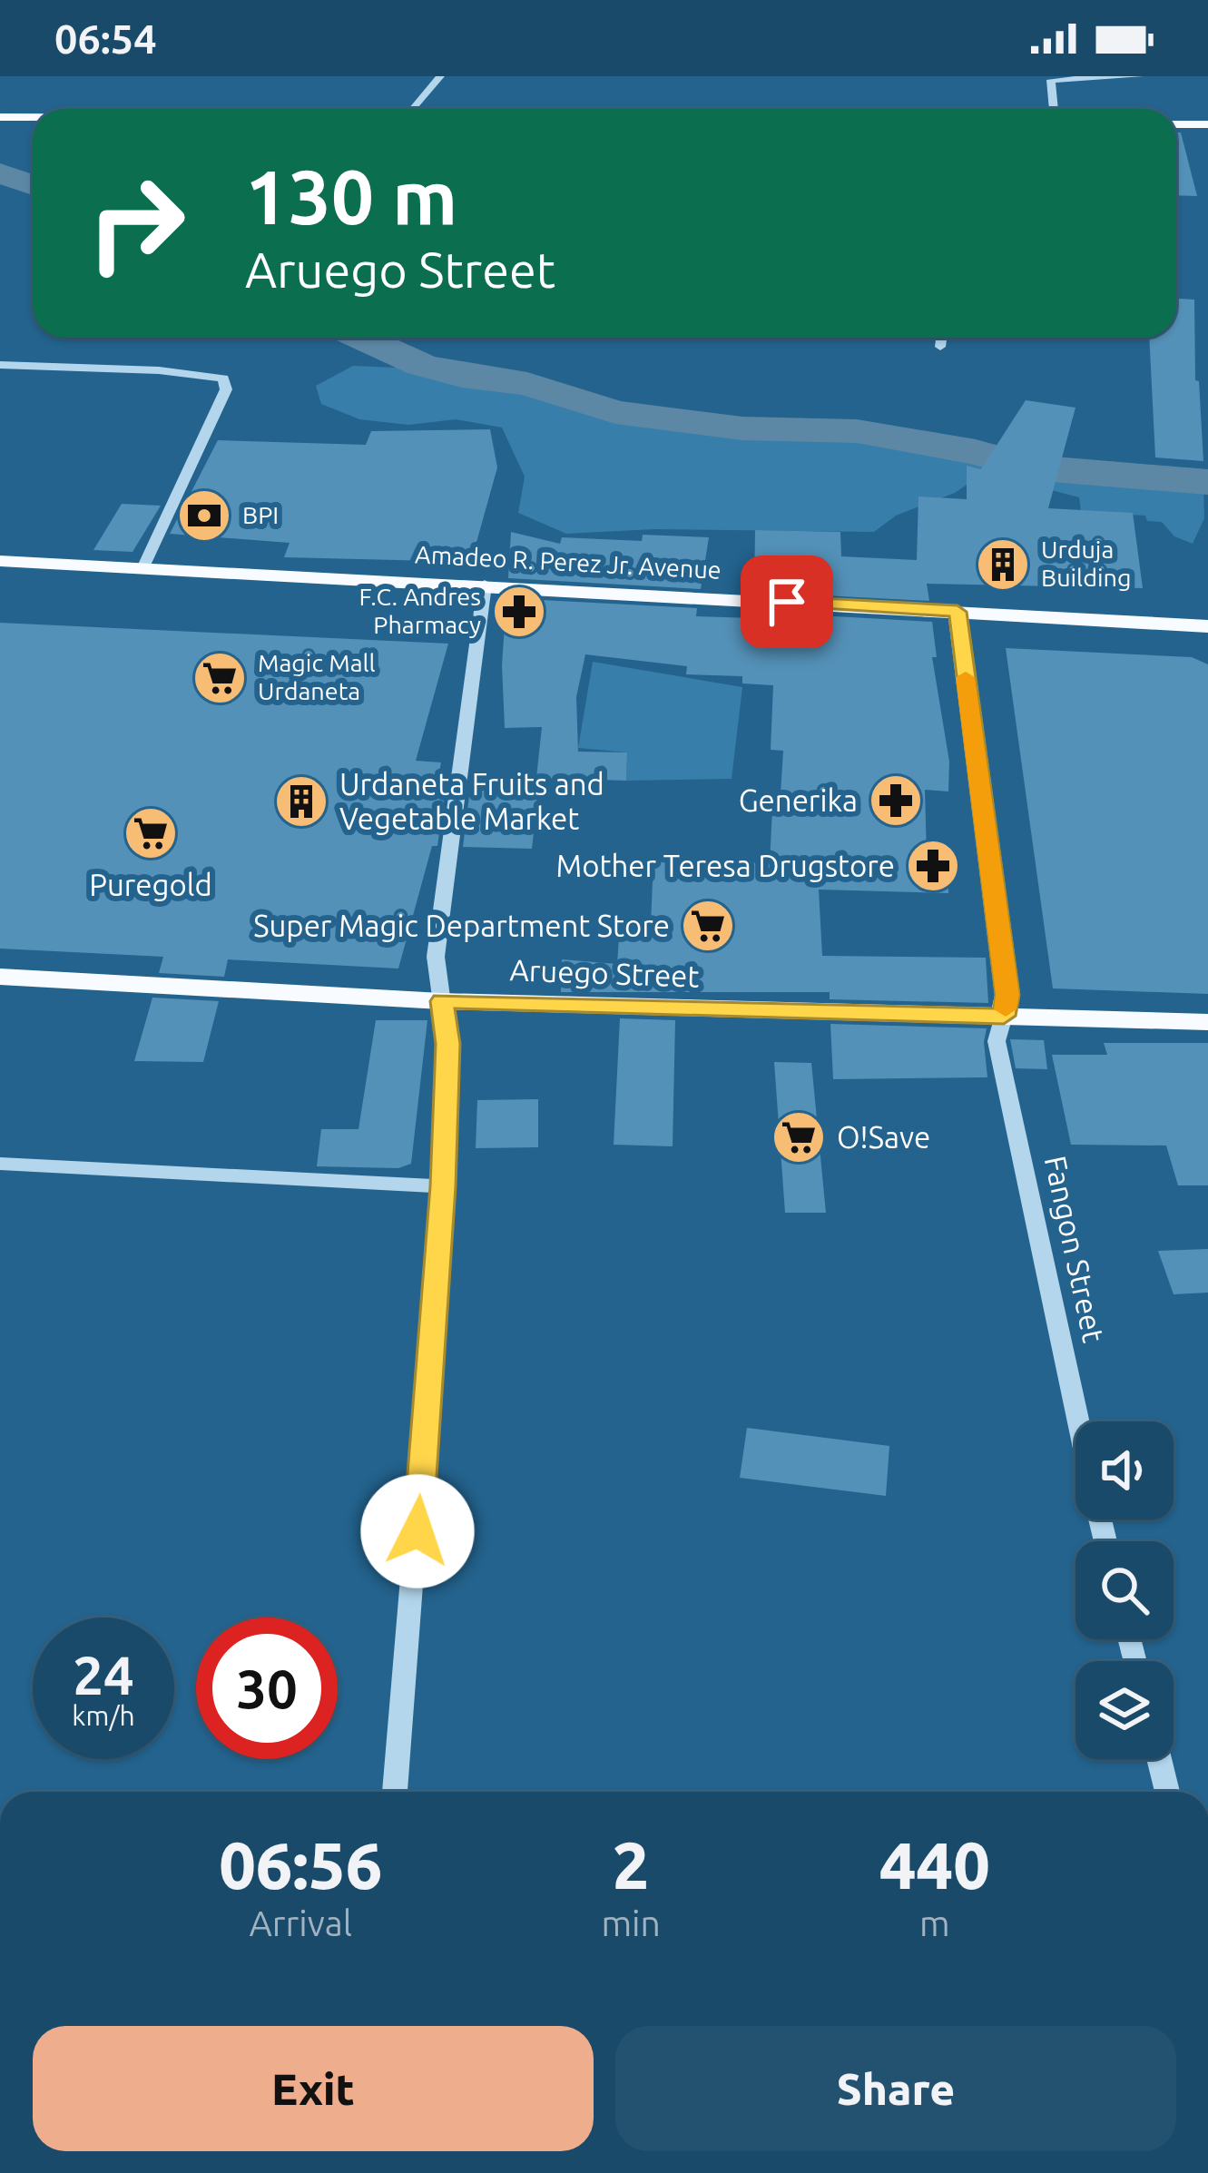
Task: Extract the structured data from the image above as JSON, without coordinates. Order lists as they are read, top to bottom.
{
  "streets": {
    "main road": ["Amadeo R. Perez Jr. Avenue", "Aruego Street"],
    "street": ["Fangon Street"]
  },
  "crossings": [
    ["Aruego Street", "Fangon Street"]
  ],
  "places": {
    "bank": ["BPI"],
    "building": ["Urduja Building", "Urdaneta Fruits and Vegetable Market"],
    "pharmacy": ["F.C. Andres Pharmacy", "Generika", "Mother Teresa Drugstore"],
    "supermarket": [
      "Magic Mall Urdaneta",
      "Puregold",
      "Super Magic Department Store",
      "O!Save"
    ]
  },
  "page": {
    "status": "06:54",
    "turn": ["130 m", "Aruego Street"],
    "speed": "24 km/h",
    "limit": "30",
    "eta": [
      "06:56",
      "Arrival",
      "2",
      "min",
      "440",
      "m"
    ],
    "buttons": ["Exit", "Share"]
  }
}
